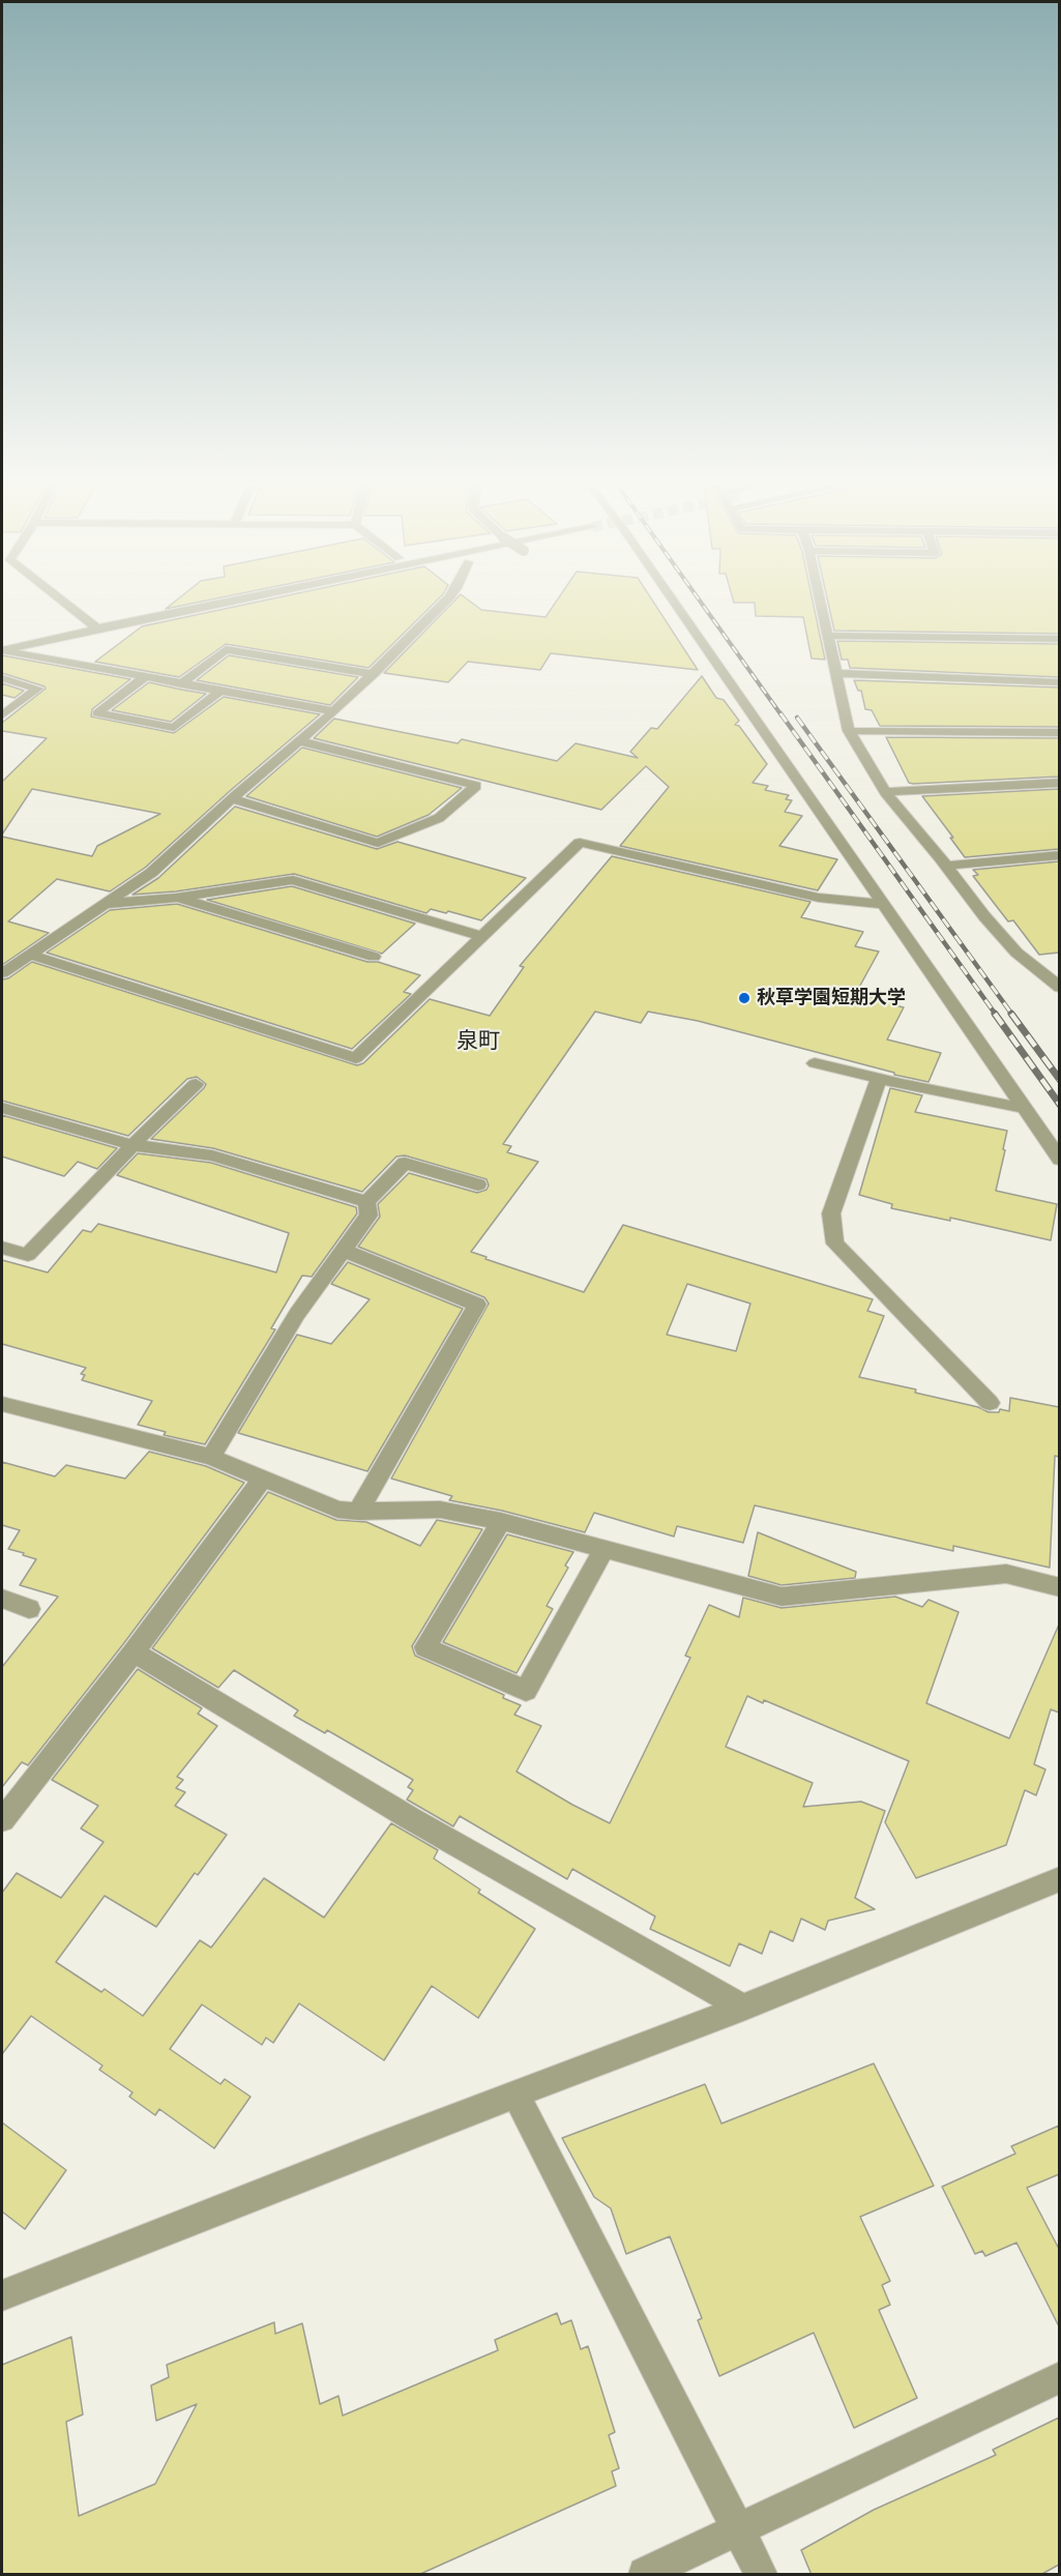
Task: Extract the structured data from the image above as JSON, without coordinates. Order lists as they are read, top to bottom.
{
  "districts": ["泉町"],
  "places": ["秋草学園短期大学"]
}
